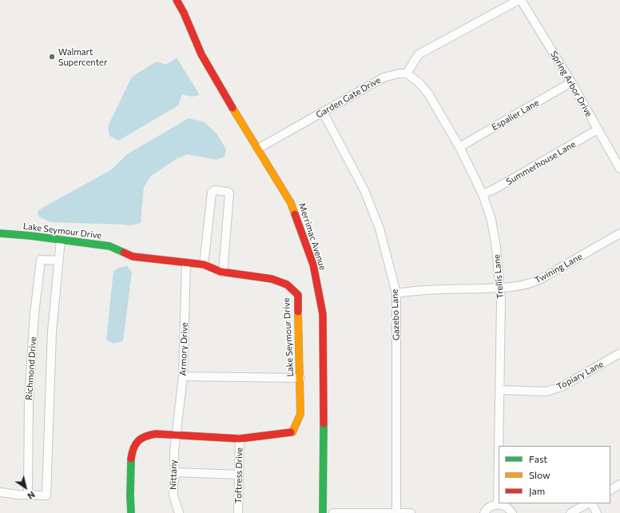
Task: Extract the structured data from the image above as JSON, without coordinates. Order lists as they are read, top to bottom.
{
  "streets": {
    "street": [
      "Spring Arbor Drive",
      "Garden Gate Drive",
      "Espalier Lane",
      "Summerhouse Lane",
      "Lake Seymour Drive",
      "Merrimac Avenue",
      "Twining Lane",
      "Trellis Lane",
      "Gazebo Lane",
      "Armory Drive",
      "Richmond Drive",
      "Topiary Lane",
      "Nittany",
      "Toftress Drive"
    ]
  },
  "crossings": [
    ["Spring Arbor Drive", "Espalier Lane"],
    ["Spring Arbor Drive", "Summerhouse Lane"],
    ["Garden Gate Drive", "Merrimac Avenue"],
    ["Garden Gate Drive", "Trellis Lane"],
    ["Garden Gate Drive", "Gazebo Lane"],
    ["Espalier Lane", "Trellis Lane"],
    ["Summerhouse Lane", "Trellis Lane"],
    ["Lake Seymour Drive", "Armory Drive"],
    ["Lake Seymour Drive", "Richmond Drive"],
    ["Lake Seymour Drive", "Nittany"],
    ["Lake Seymour Drive", "Toftress Drive"],
    ["Twining Lane", "Trellis Lane"],
    ["Twining Lane", "Gazebo Lane"],
    ["Trellis Lane", "Topiary Lane"],
    ["Armory Drive", "Nittany"]
  ],
  "places": ["Walmart Supercenter"],
  "legend": ["Fast", "Slow", "Jam"],
  "north": "bottom right"
}
